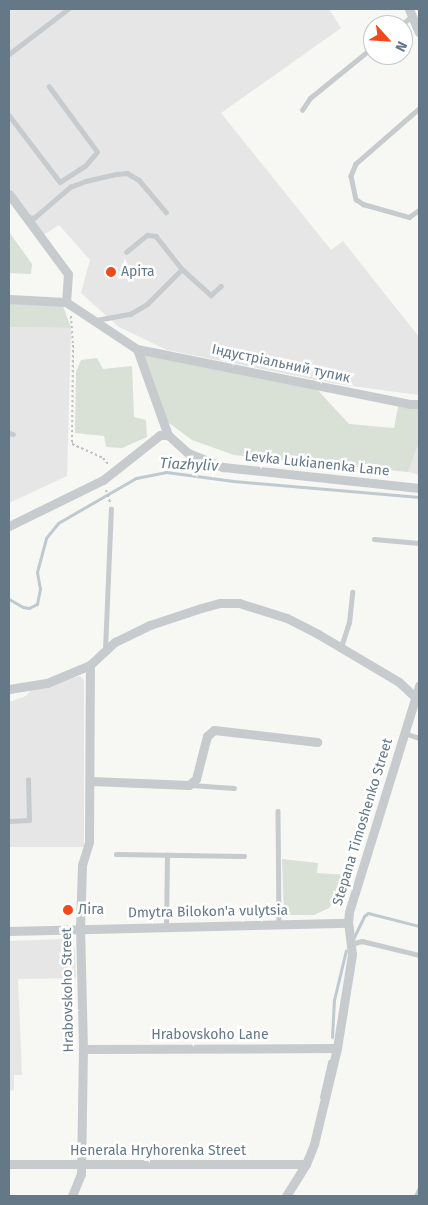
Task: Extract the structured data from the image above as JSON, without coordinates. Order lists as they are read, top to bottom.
{
  "streets": {
    "street": [
      "Індустріальний тупик",
      "Levka Lukianenka Lane",
      "Stepana Timoshenko Street",
      "Dmytra Bilokon'a vulytsia",
      "Hrabovskoho Street",
      "Hrabovskoho Lane",
      "Henerala Hryhorenka Street"
    ]
  },
  "crossings": [
    ["Stepana Timoshenko Street", "Dmytra Bilokon'a vulytsia"],
    ["Stepana Timoshenko Street", "Hrabovskoho Lane"],
    ["Stepana Timoshenko Street", "Henerala Hryhorenka Street"],
    ["Dmytra Bilokon'a vulytsia", "Hrabovskoho Street"],
    ["Hrabovskoho Street", "Hrabovskoho Lane"],
    ["Hrabovskoho Street", "Henerala Hryhorenka Street"]
  ],
  "water": ["Tiazhyliv"],
  "places": ["Аріта", "Ліга"],
  "north": "bottom right"
}
